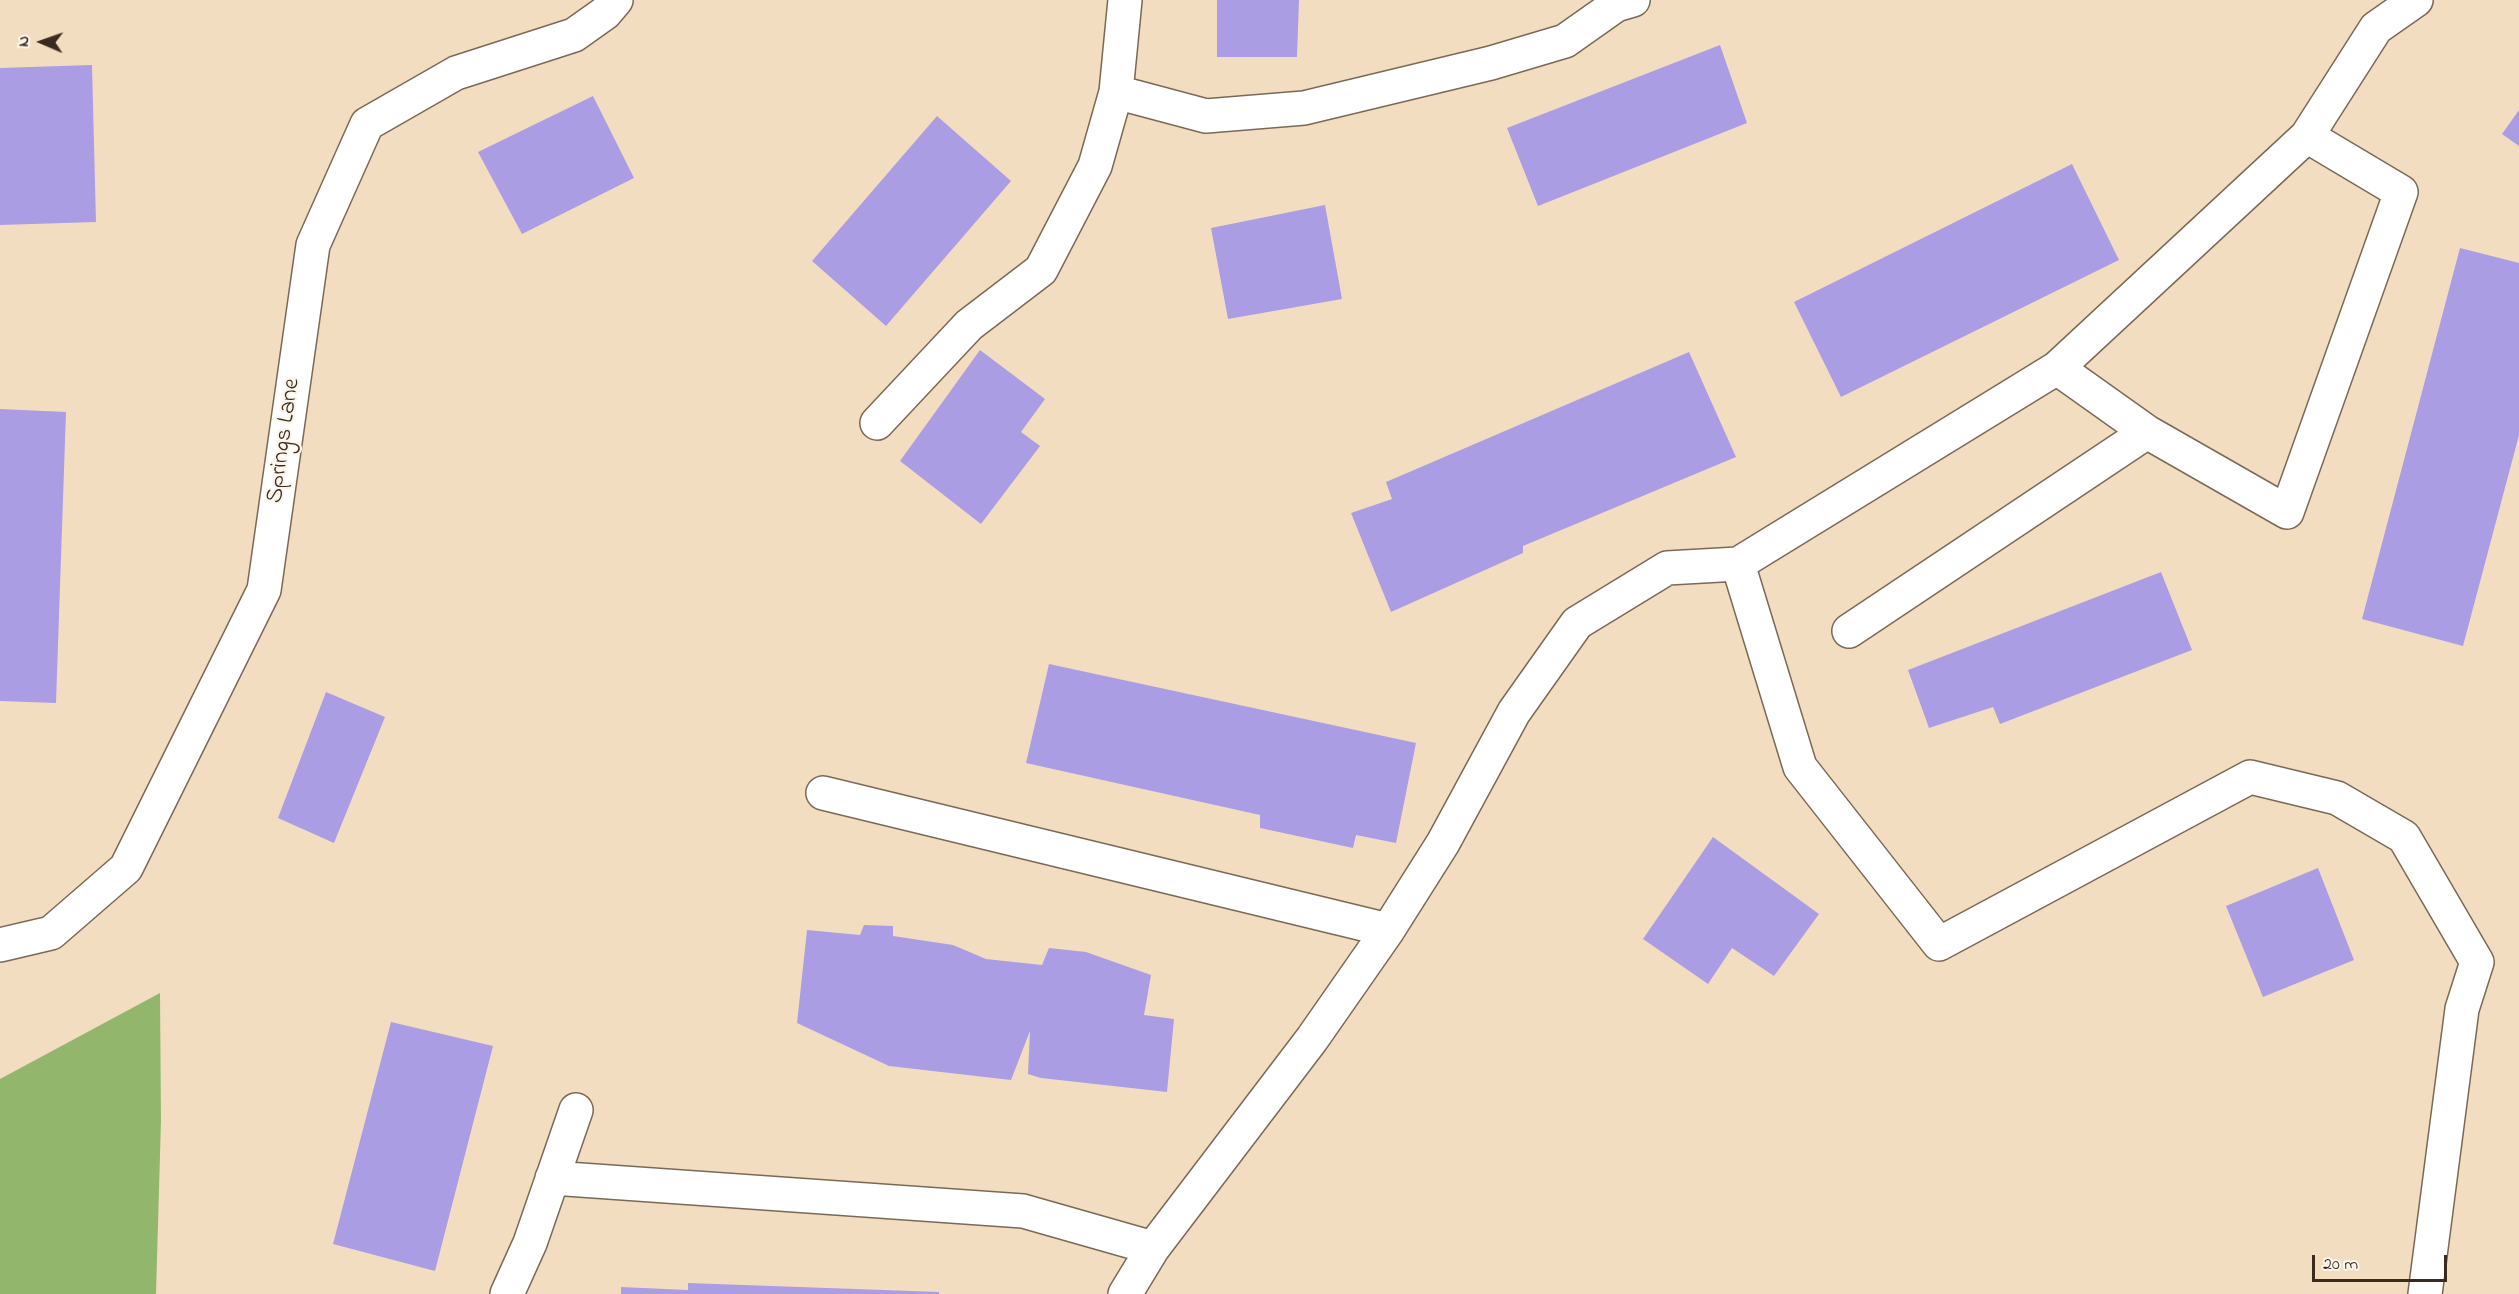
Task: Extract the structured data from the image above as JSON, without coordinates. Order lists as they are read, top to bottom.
{
  "streets": {
    "street": ["Springs Lane"]
  },
  "scale_bar": "20 m",
  "north": "left"
}
